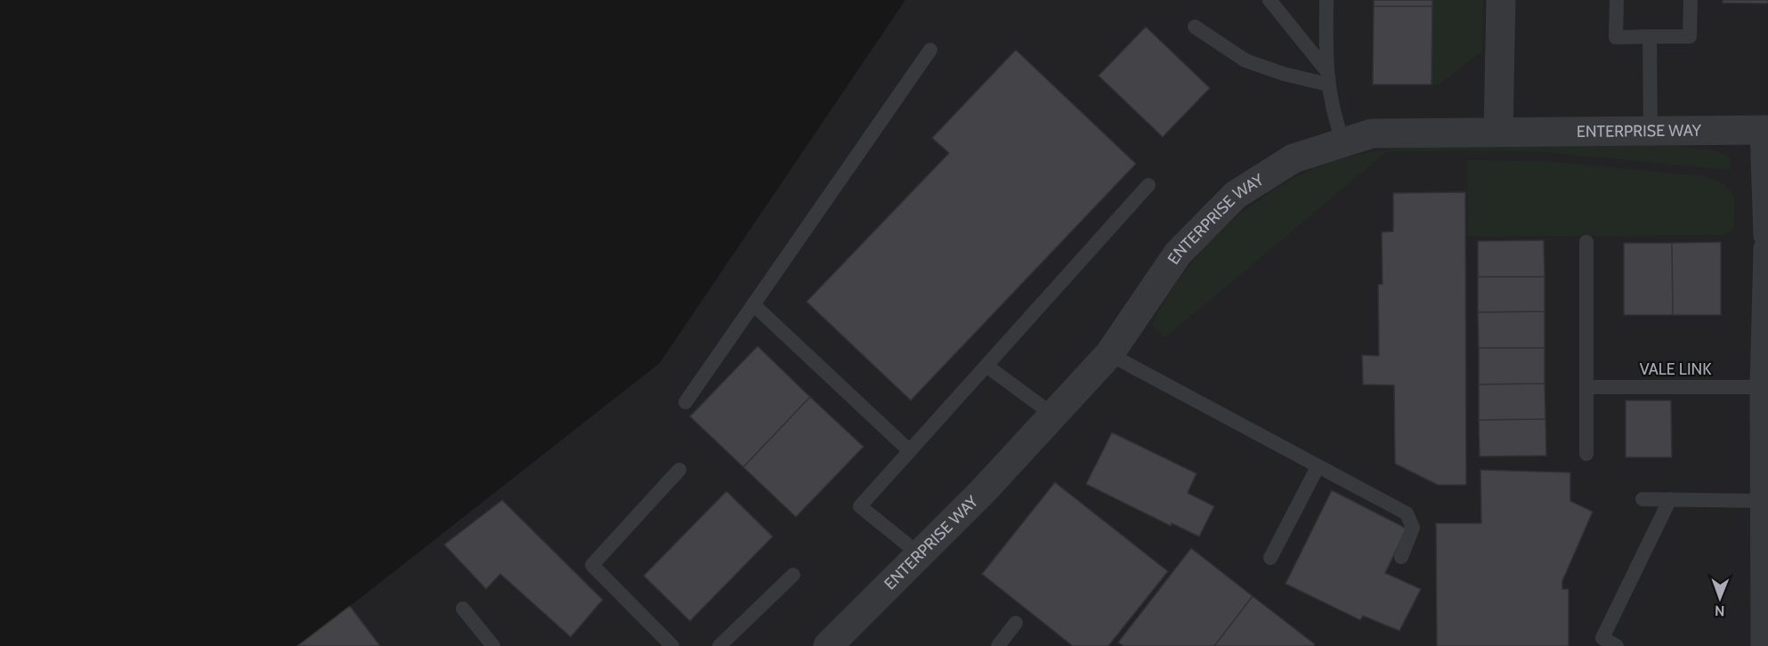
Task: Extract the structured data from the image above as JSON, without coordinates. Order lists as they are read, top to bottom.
{
  "streets": {
    "street": ["ENTERPRISE WAY"],
    "lane": ["VALE LINK"]
  },
  "north": "bottom"
}
